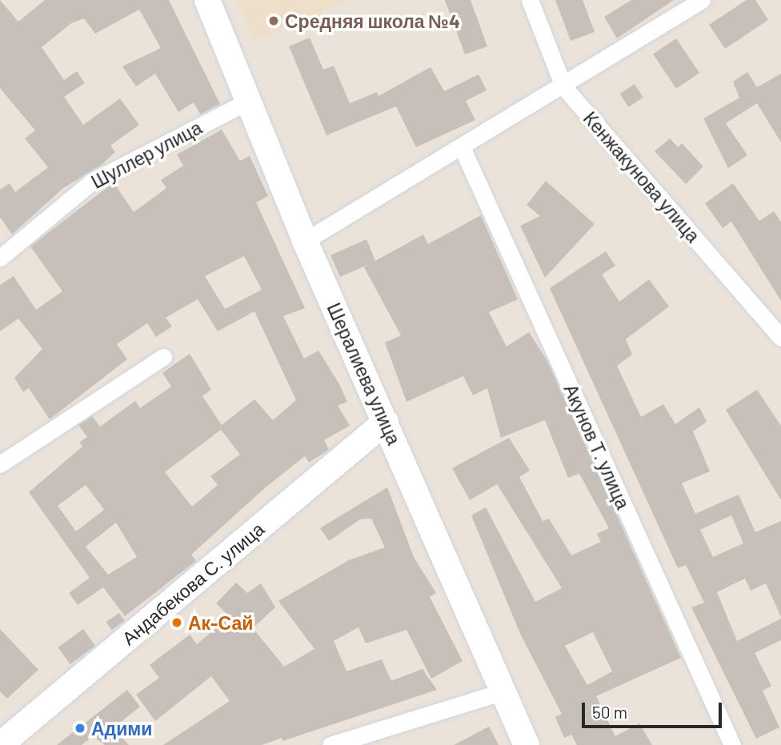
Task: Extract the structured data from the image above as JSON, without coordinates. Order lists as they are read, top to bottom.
{
  "streets": {
    "street": [
      "Шуллер улица",
      "Кенжакунова улица",
      "Шералиева улица",
      "Акунов Т. улица",
      "Андабекова С. улица"
    ]
  },
  "crossings": [
    ["Шуллер улица", "Шералиева улица"],
    ["Шералиева улица", "Андабекова С. улица"]
  ],
  "places": ["Средняя школа №4", "Ак-Сай", "Адими"],
  "scale_bar": "50 m"
}
